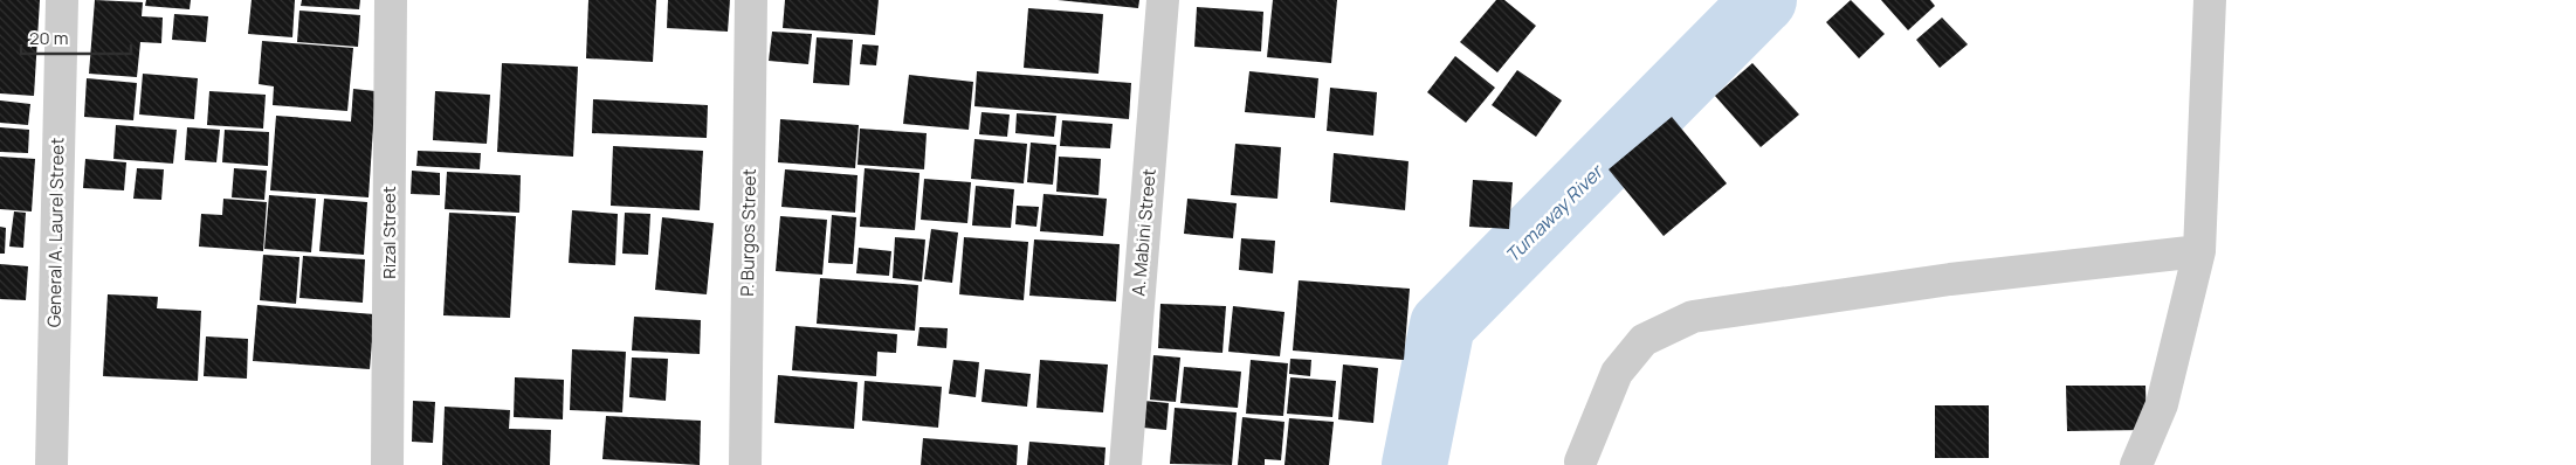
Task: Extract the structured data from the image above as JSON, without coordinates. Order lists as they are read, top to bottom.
{
  "streets": {
    "street": [
      "General A. Laurel Street",
      "Rizal Street",
      "P. Burgos Street",
      "A. Mabini Street"
    ]
  },
  "water": ["Tumaway River"],
  "scale_bar": "20 m"
}
